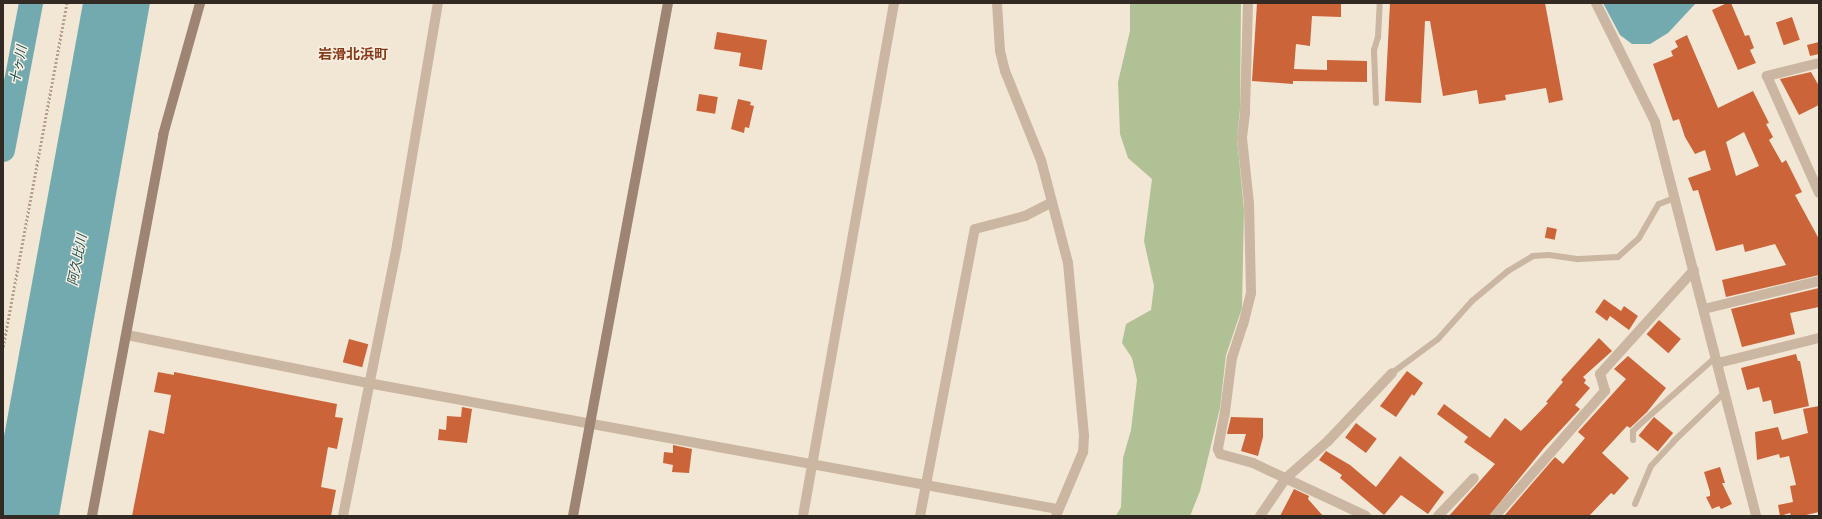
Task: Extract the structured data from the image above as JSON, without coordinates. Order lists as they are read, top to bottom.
{
  "districts": ["岩滑北浜町"],
  "water": ["十ヶ川", "阿久比川"]
}
